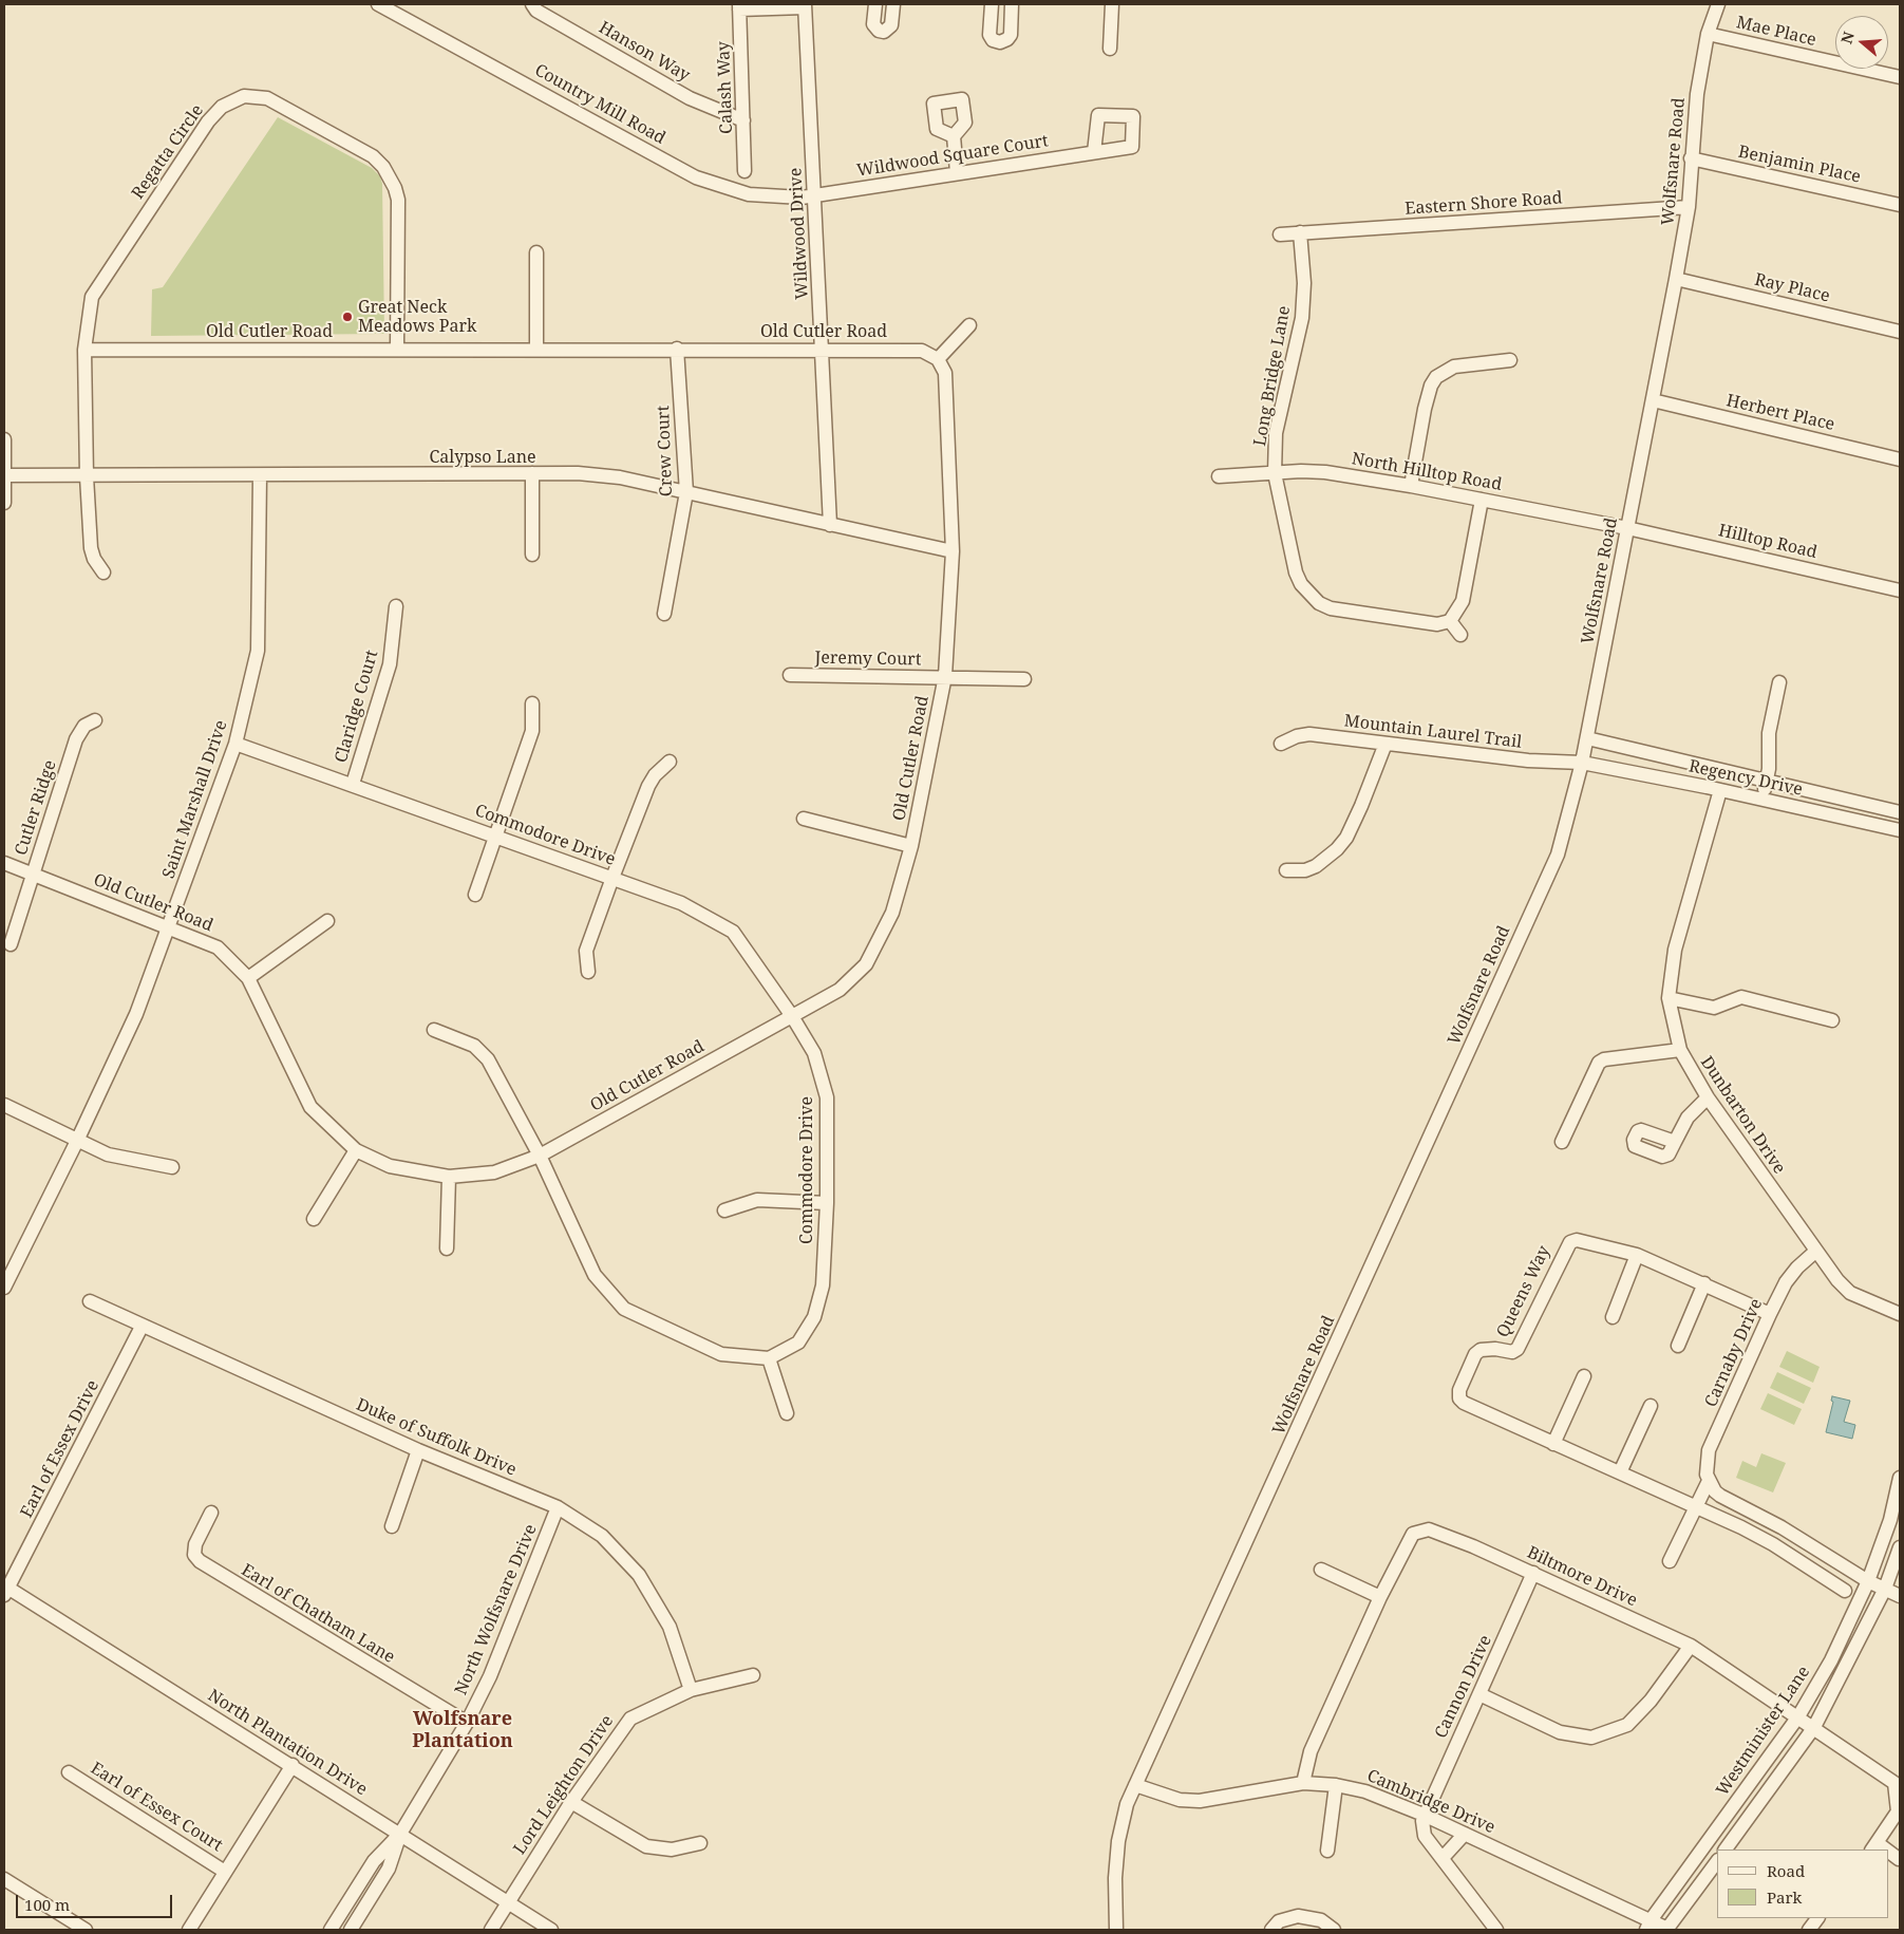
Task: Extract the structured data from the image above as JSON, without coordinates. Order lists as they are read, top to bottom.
{
  "streets": {
    "street": [
      "Mae Place",
      "Hanson Way",
      "Calash Way",
      "Country Mill Road",
      "Regatta Circle",
      "Wildwood Square Court",
      "Wolfsnare Road",
      "Benjamin Place",
      "Eastern Shore Road",
      "Wildwood Drive",
      "Ray Place",
      "Old Cutler Road",
      "Long Bridge Lane",
      "Herbert Place",
      "Crew Court",
      "Calypso Lane",
      "North Hilltop Road",
      "Hilltop Road",
      "Jeremy Court",
      "Claridge Court",
      "Mountain Laurel Trail",
      "Regency Drive",
      "Saint Marshall Drive",
      "Cutler Ridge",
      "Commodore Drive",
      "Dunbarton Drive",
      "Queens Way",
      "Carnaby Drive",
      "Duke of Suffolk Drive",
      "Earl of Essex Drive",
      "Biltmore Drive",
      "North Wolfsnare Drive",
      "Earl of Chatham Lane",
      "Cannon Drive",
      "Westminister Lane",
      "North Plantation Drive",
      "Lord Leighton Drive",
      "Cambridge Drive",
      "Earl of Essex Court"
    ]
  },
  "crossings": [
    ["Mae Place", "Wolfsnare Road"],
    ["Hanson Way", "Calash Way"],
    ["Country Mill Road", "Wildwood Square Court"],
    ["Country Mill Road", "Wildwood Drive"],
    ["Regatta Circle", "Old Cutler Road"],
    ["Regatta Circle", "Calypso Lane"],
    ["Wildwood Square Court", "Wildwood Drive"],
    ["Wolfsnare Road", "Benjamin Place"],
    ["Wolfsnare Road", "Eastern Shore Road"],
    ["Wolfsnare Road", "Ray Place"],
    ["Wolfsnare Road", "Herbert Place"],
    ["Wolfsnare Road", "North Hilltop Road"],
    ["Wolfsnare Road", "Hilltop Road"],
    ["Wolfsnare Road", "Mountain Laurel Trail"],
    ["Wolfsnare Road", "Regency Drive"],
    ["Wolfsnare Road", "Cambridge Drive"],
    ["Eastern Shore Road", "Long Bridge Lane"],
    ["Wildwood Drive", "Old Cutler Road"],
    ["Wildwood Drive", "Calypso Lane"],
    ["Old Cutler Road", "Crew Court"],
    ["Old Cutler Road", "Calypso Lane"],
    ["Old Cutler Road", "Jeremy Court"],
    ["Old Cutler Road", "Saint Marshall Drive"],
    ["Old Cutler Road", "Cutler Ridge"],
    ["Old Cutler Road", "Commodore Drive"],
    ["Long Bridge Lane", "North Hilltop Road"],
    ["Crew Court", "Calypso Lane"],
    ["Calypso Lane", "Saint Marshall Drive"],
    ["North Hilltop Road", "Hilltop Road"],
    ["Claridge Court", "Commodore Drive"],
    ["Mountain Laurel Trail", "Regency Drive"],
    ["Regency Drive", "Dunbarton Drive"],
    ["Saint Marshall Drive", "Commodore Drive"],
    ["Dunbarton Drive", "Carnaby Drive"],
    ["Queens Way", "Carnaby Drive"],
    ["Duke of Suffolk Drive", "Earl of Essex Drive"],
    ["Duke of Suffolk Drive", "North Wolfsnare Drive"],
    ["Duke of Suffolk Drive", "Lord Leighton Drive"],
    ["Earl of Essex Drive", "North Plantation Drive"],
    ["Biltmore Drive", "Cannon Drive"],
    ["Biltmore Drive", "Westminister Lane"],
    ["Biltmore Drive", "Cambridge Drive"],
    ["North Wolfsnare Drive", "Earl of Chatham Lane"],
    ["North Wolfsnare Drive", "North Plantation Drive"],
    ["Cannon Drive", "Cambridge Drive"],
    ["Westminister Lane", "Cambridge Drive"],
    ["North Plantation Drive", "Lord Leighton Drive"]
  ],
  "districts": ["Wolfsnare Plantation"],
  "places": ["Great Neck Meadows Park"],
  "legend": ["Road", "Park"],
  "scale_bar": "100 m",
  "north": "left"
}
